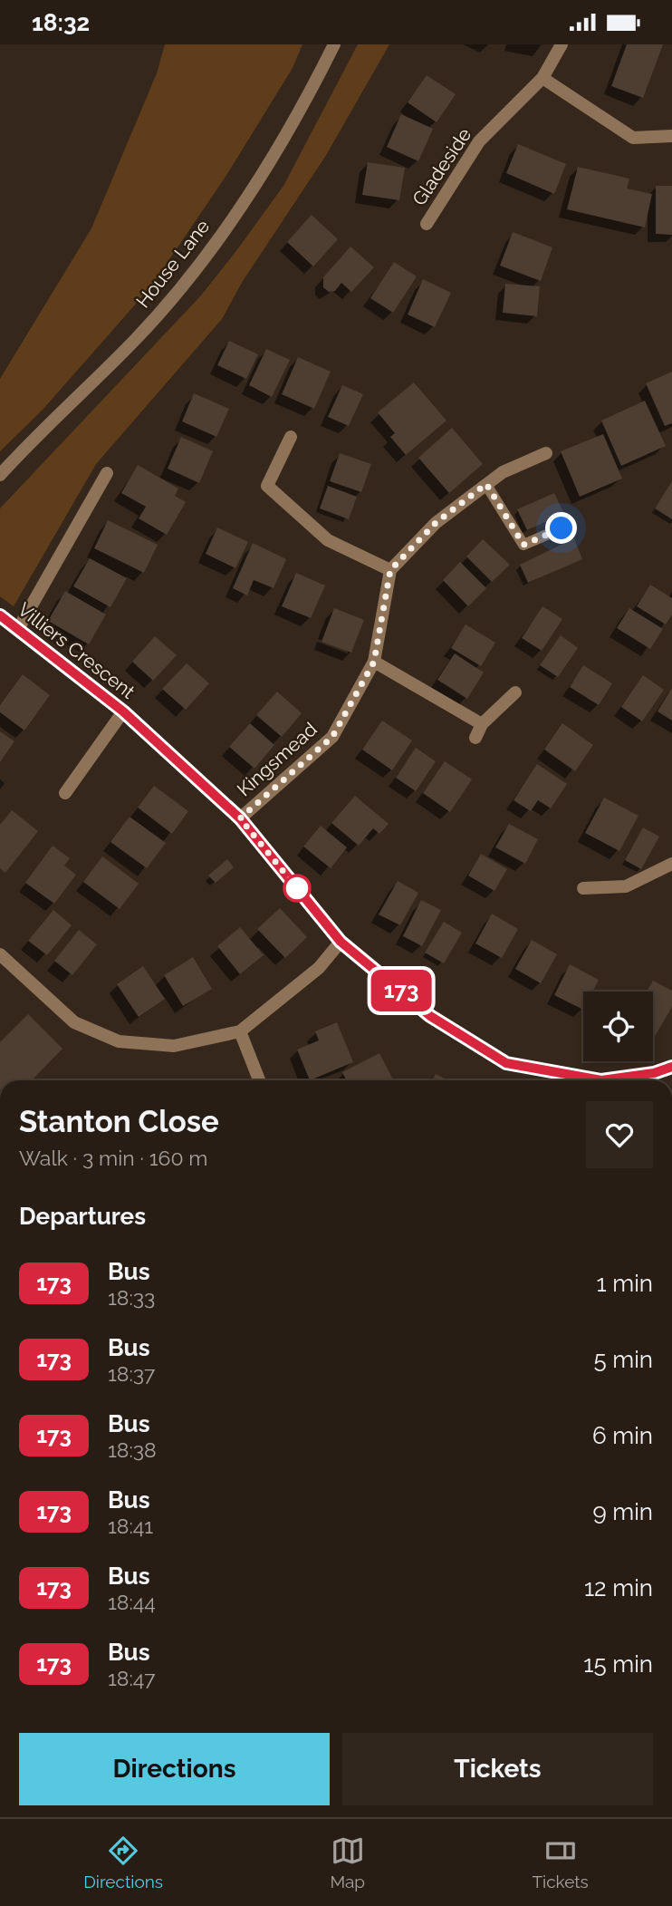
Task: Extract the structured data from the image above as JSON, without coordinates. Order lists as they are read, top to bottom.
{
  "streets": {
    "street": [
      "Gladeside",
      "House Lane",
      "Villiers Crescent",
      "Kingsmead"
    ]
  },
  "crossings": [
    ["Villiers Crescent", "Kingsmead"]
  ],
  "lines": ["bus line 173"],
  "page": {
    "status": "18:32",
    "on_map": "173",
    "heading": [
      ["Stanton Close", "Walk · 3 min · 160 m"],
      "Departures"
    ],
    "list": [
      {
        "mark": "173",
        "name": "Bus",
        "note": "18:33",
        "value": "1 min"
      },
      {
        "mark": "173",
        "name": "Bus",
        "note": "18:37",
        "value": "5 min"
      },
      {
        "mark": "173",
        "name": "Bus",
        "note": "18:38",
        "value": "6 min"
      },
      {
        "mark": "173",
        "name": "Bus",
        "note": "18:41",
        "value": "9 min"
      },
      {
        "mark": "173",
        "name": "Bus",
        "note": "18:44",
        "value": "12 min"
      },
      {
        "mark": "173",
        "name": "Bus",
        "note": "18:47",
        "value": "15 min"
      }
    ],
    "buttons": ["Directions", "Tickets"],
    "tabs": ["Directions", "Map", "Tickets"]
  }
}
